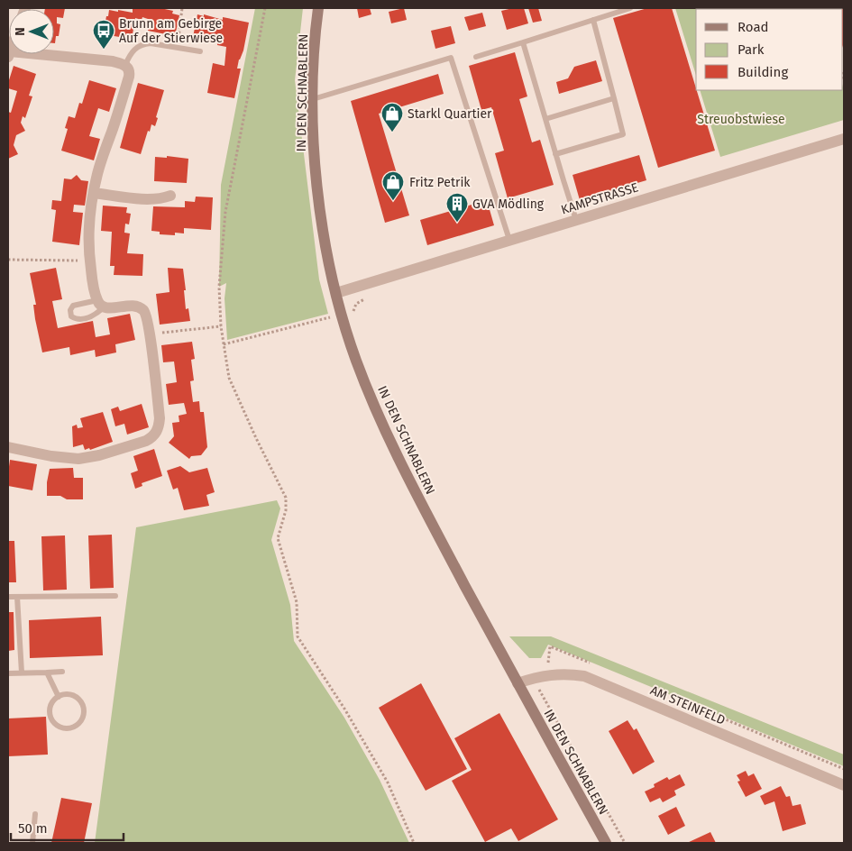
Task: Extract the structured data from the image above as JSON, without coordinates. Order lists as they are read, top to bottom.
{
  "streets": {
    "street": ["IN DEN SCHNABLERN", "KAMPSTRASSE", "AM STEINFELD"]
  },
  "crossings": [
    ["IN DEN SCHNABLERN", "KAMPSTRASSE"],
    ["IN DEN SCHNABLERN", "AM STEINFELD"]
  ],
  "parks": ["Streuobstwiese"],
  "places": {
    "bus stop": ["Brunn am Gebirge Auf der Stierwiese"],
    "shop": ["Starkl Quartier", "Fritz Petrik"],
    "building": ["GVA Mödling"]
  },
  "legend": ["Road", "Park", "Building"],
  "scale_bar": "50 m",
  "north": "left"
}
